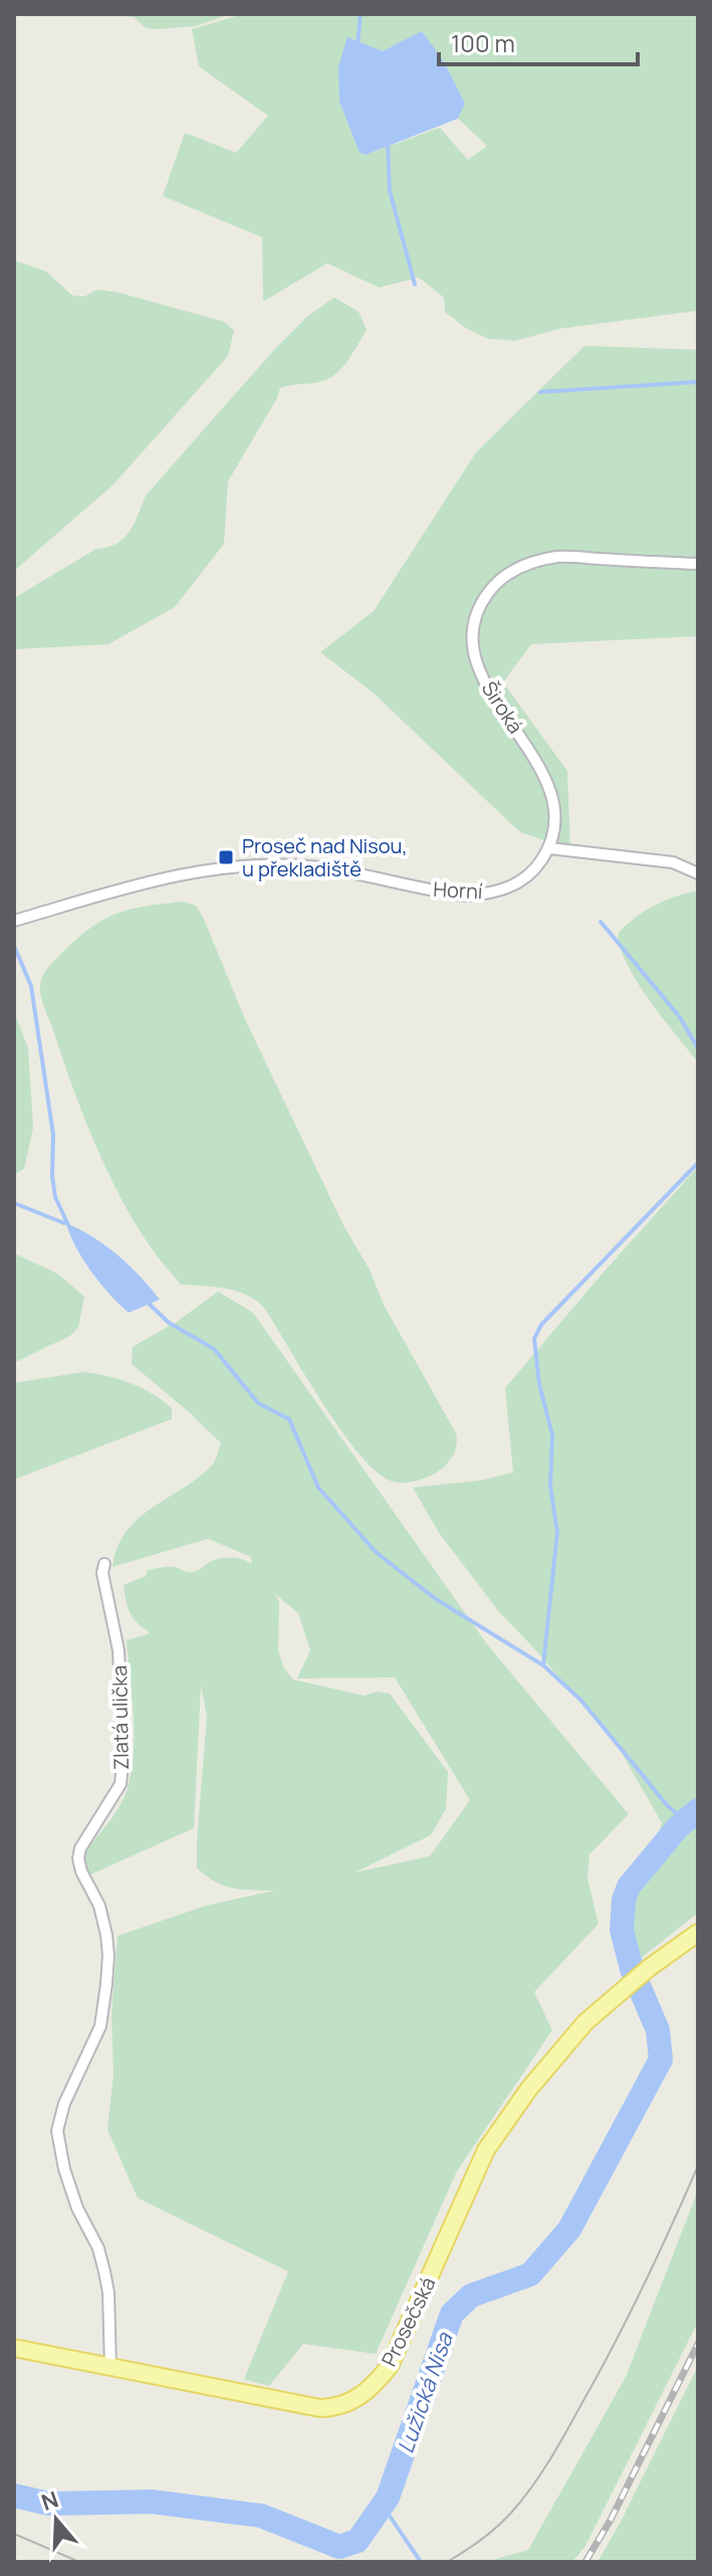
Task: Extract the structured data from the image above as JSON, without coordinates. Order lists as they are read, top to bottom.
{
  "streets": {
    "main road": ["Prosečská"],
    "street": ["Široká", "Horní", "Zlatá ulička"]
  },
  "crossings": [
    ["Široká", "Horní"],
    ["Zlatá ulička", "Prosečská"]
  ],
  "water": ["Lužická Nisa"],
  "places": {
    "transit": ["Proseč nad Nisou, u překladiště"]
  },
  "scale_bar": "100 m",
  "north": "top"
}
